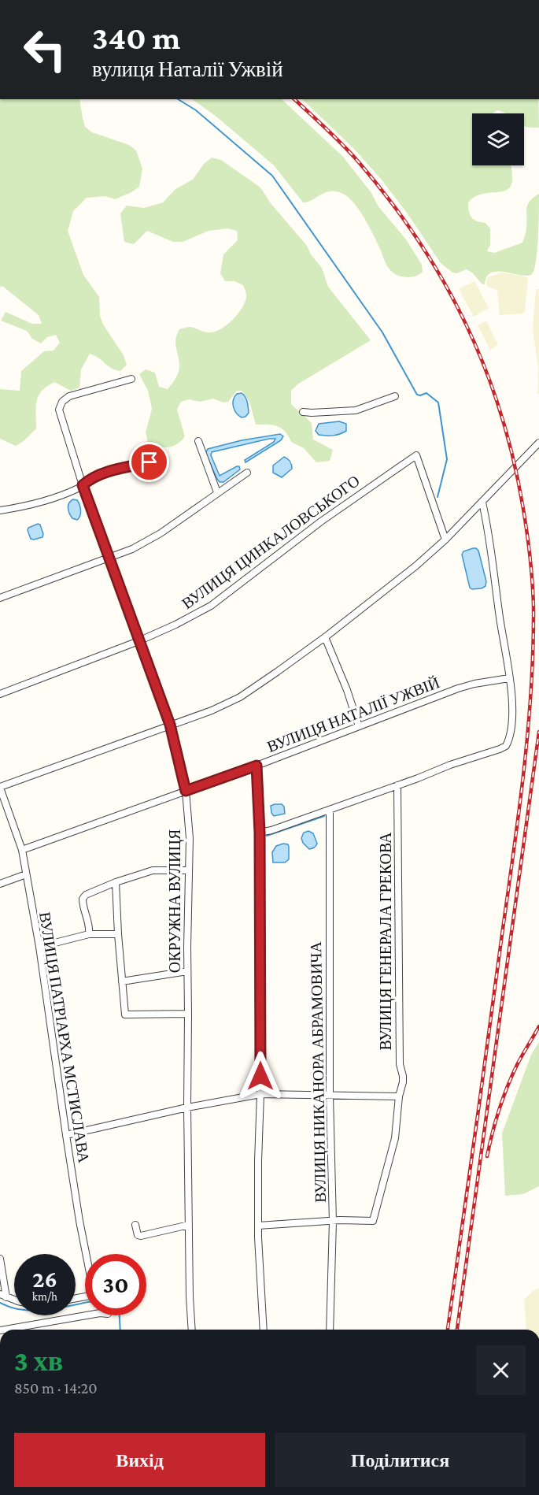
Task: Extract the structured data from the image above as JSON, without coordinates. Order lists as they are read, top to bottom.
{
  "streets": {
    "street": [
      "ВУЛИЦЯ ЦИНКАЛОВСЬКОГО",
      "ВУЛИЦЯ НАТАЛІЇ УЖВІЙ",
      "ОКРУЖНА ВУЛИЦЯ",
      "ВУЛИЦЯ ГЕНЕРАЛА ГРЕКОВА",
      "ВУЛИЦЯ ПАТРІАРХА МСТИСЛАВА",
      "ВУЛИЦЯ НИКАНОРА АБРАМОВИЧА"
    ]
  },
  "crossings": [
    ["ВУЛИЦЯ ЦИНКАЛОВСЬКОГО", "ОКРУЖНА ВУЛИЦЯ"],
    ["ВУЛИЦЯ НАТАЛІЇ УЖВІЙ", "ОКРУЖНА ВУЛИЦЯ"],
    ["ВУЛИЦЯ НАТАЛІЇ УЖВІЙ", "ВУЛИЦЯ ПАТРІАРХА МСТИСЛАВА"],
    ["ВУЛИЦЯ ГЕНЕРАЛА ГРЕКОВА", "ВУЛИЦЯ НИКАНОРА АБРАМОВИЧА"]
  ],
  "page": {
    "turn": ["340 m", "вулиця Наталії Ужвій"],
    "speed": "26 km/h",
    "limit": "30",
    "heading": ["3 хв", "850 m · 14:20"],
    "buttons": ["Вихід", "Поділитися"]
  }
}
